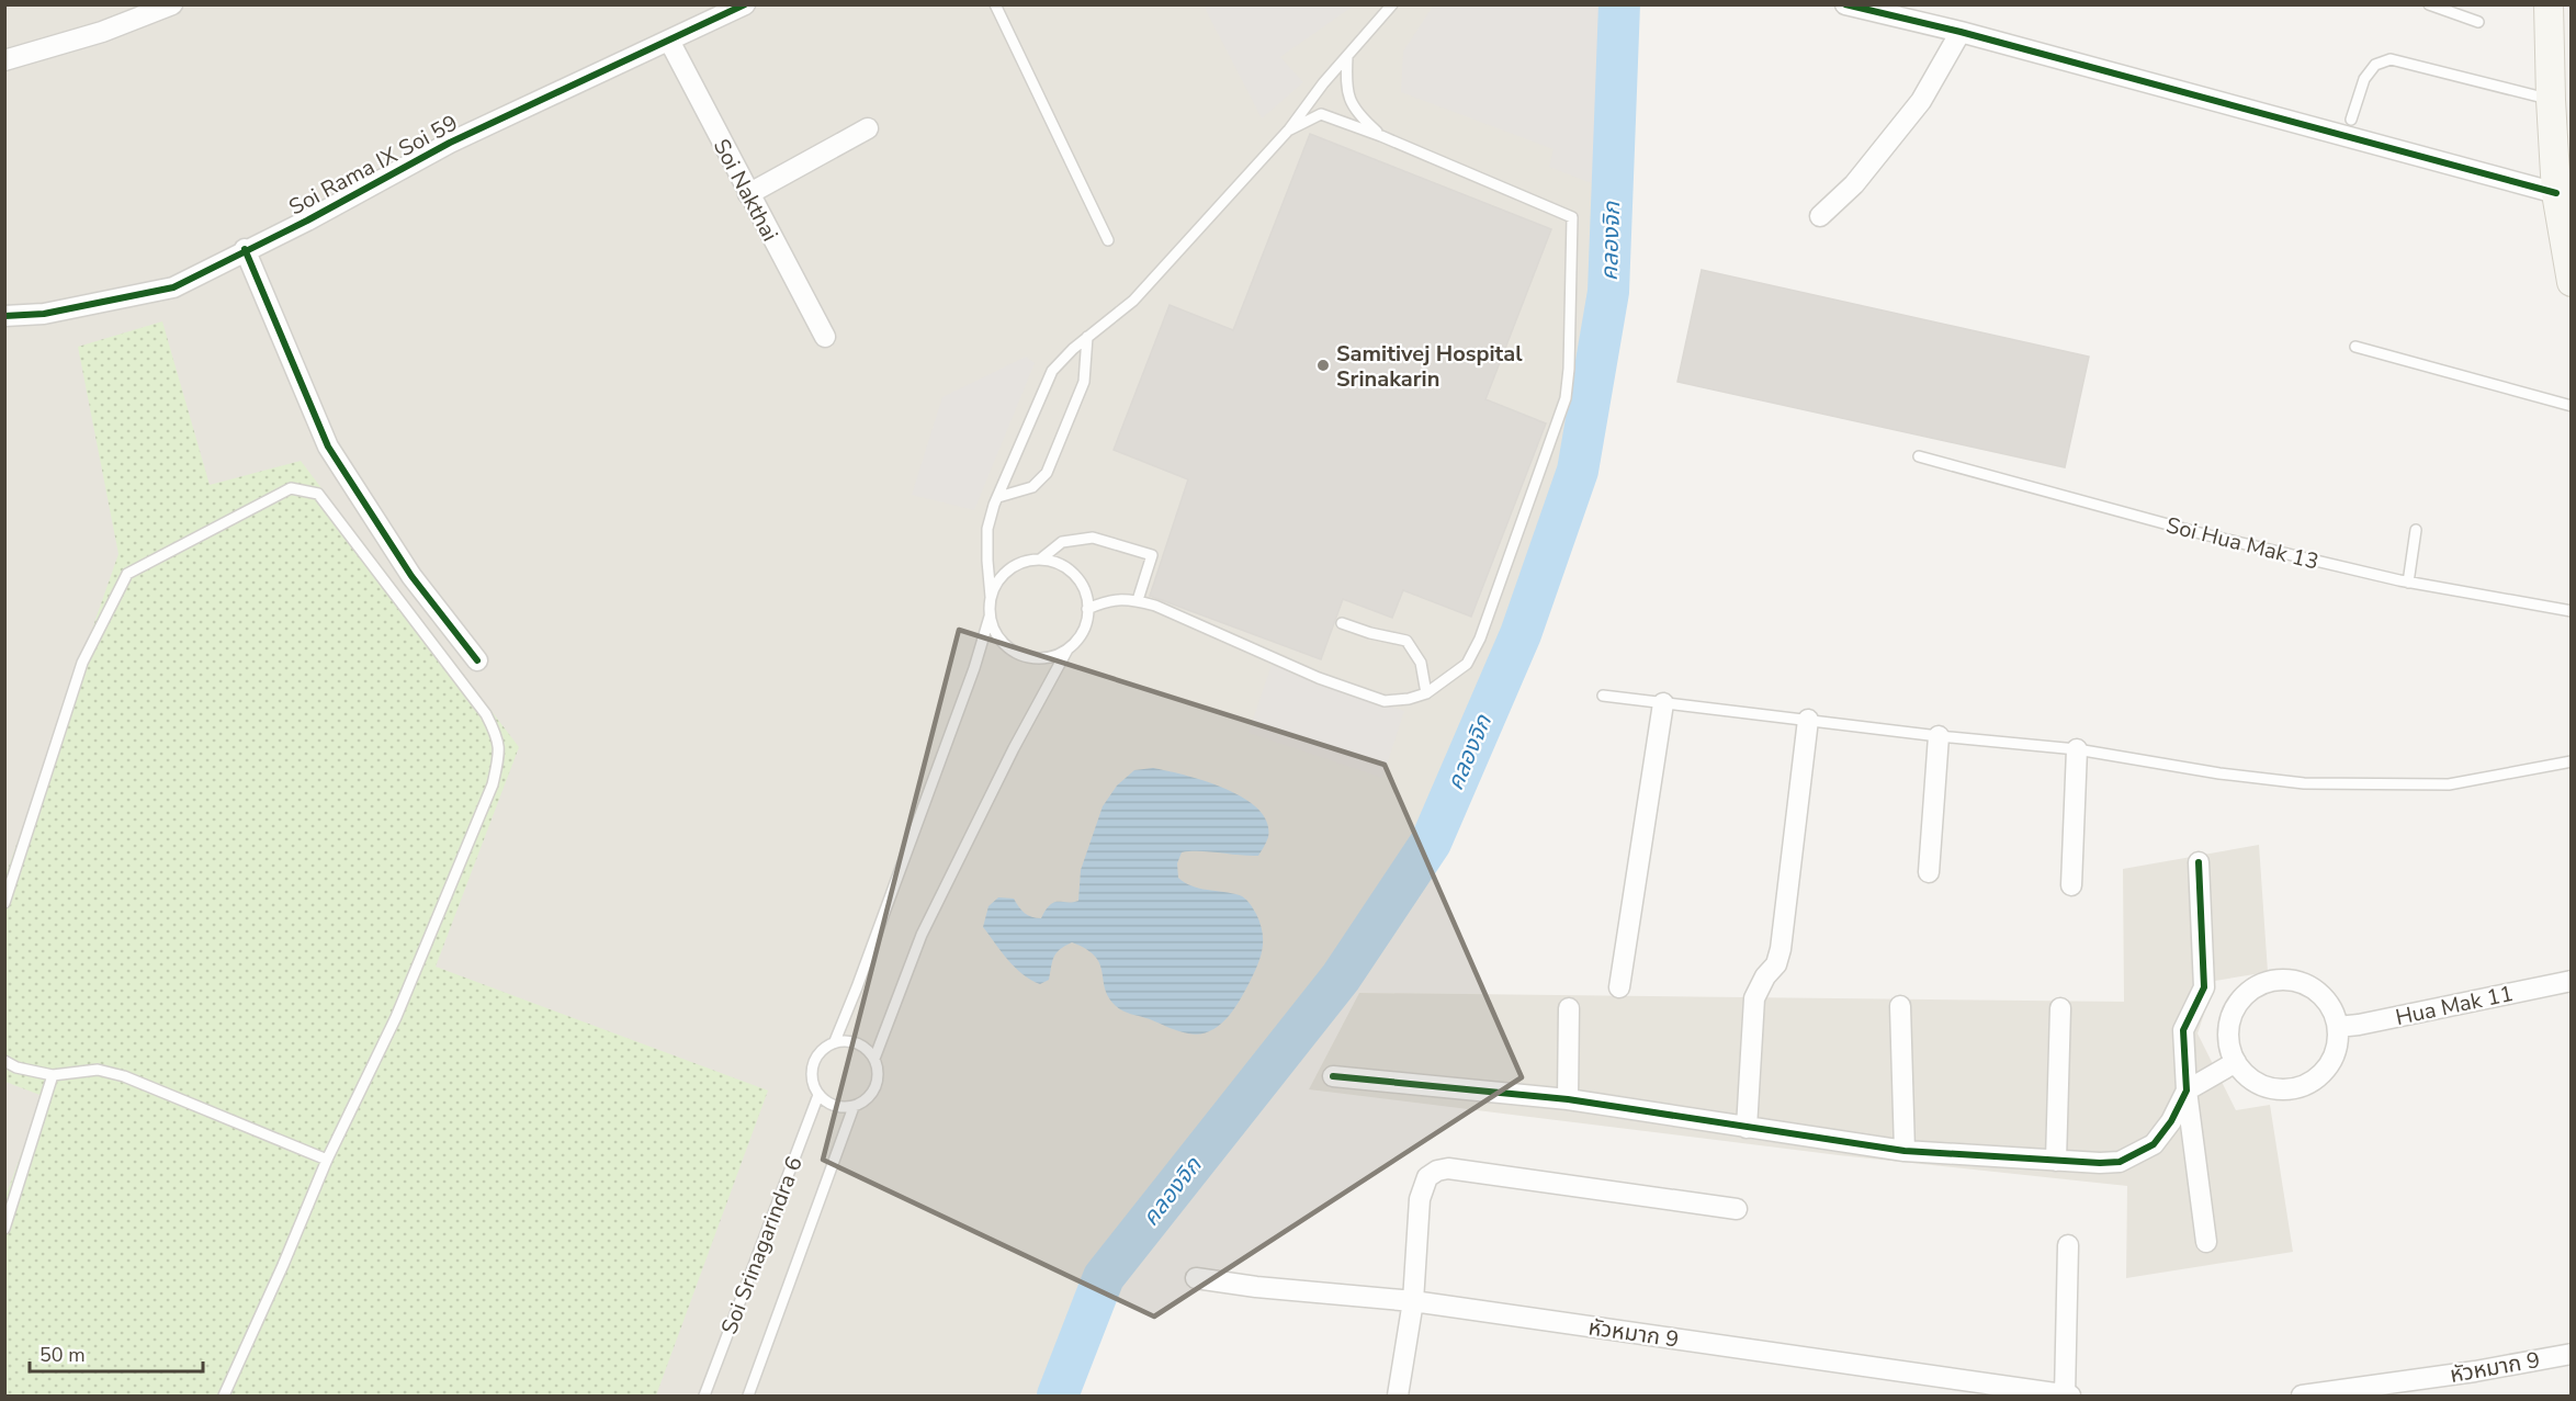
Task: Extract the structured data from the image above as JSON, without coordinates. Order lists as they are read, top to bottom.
{
  "streets": {
    "street": [
      "Soi Rama IX Soi 59",
      "Soi Nakthai",
      "Hua Mak 11",
      "หัวหมาก 9"
    ],
    "lane": ["Soi Hua Mak 13", "Soi Srinagarindra 6"]
  },
  "crossings": [
    ["Soi Rama IX Soi 59", "Soi Nakthai"]
  ],
  "water": ["คลองจิก"],
  "places": ["Samitivej Hospital Srinakarin"],
  "scale_bar": "50 m"
}
